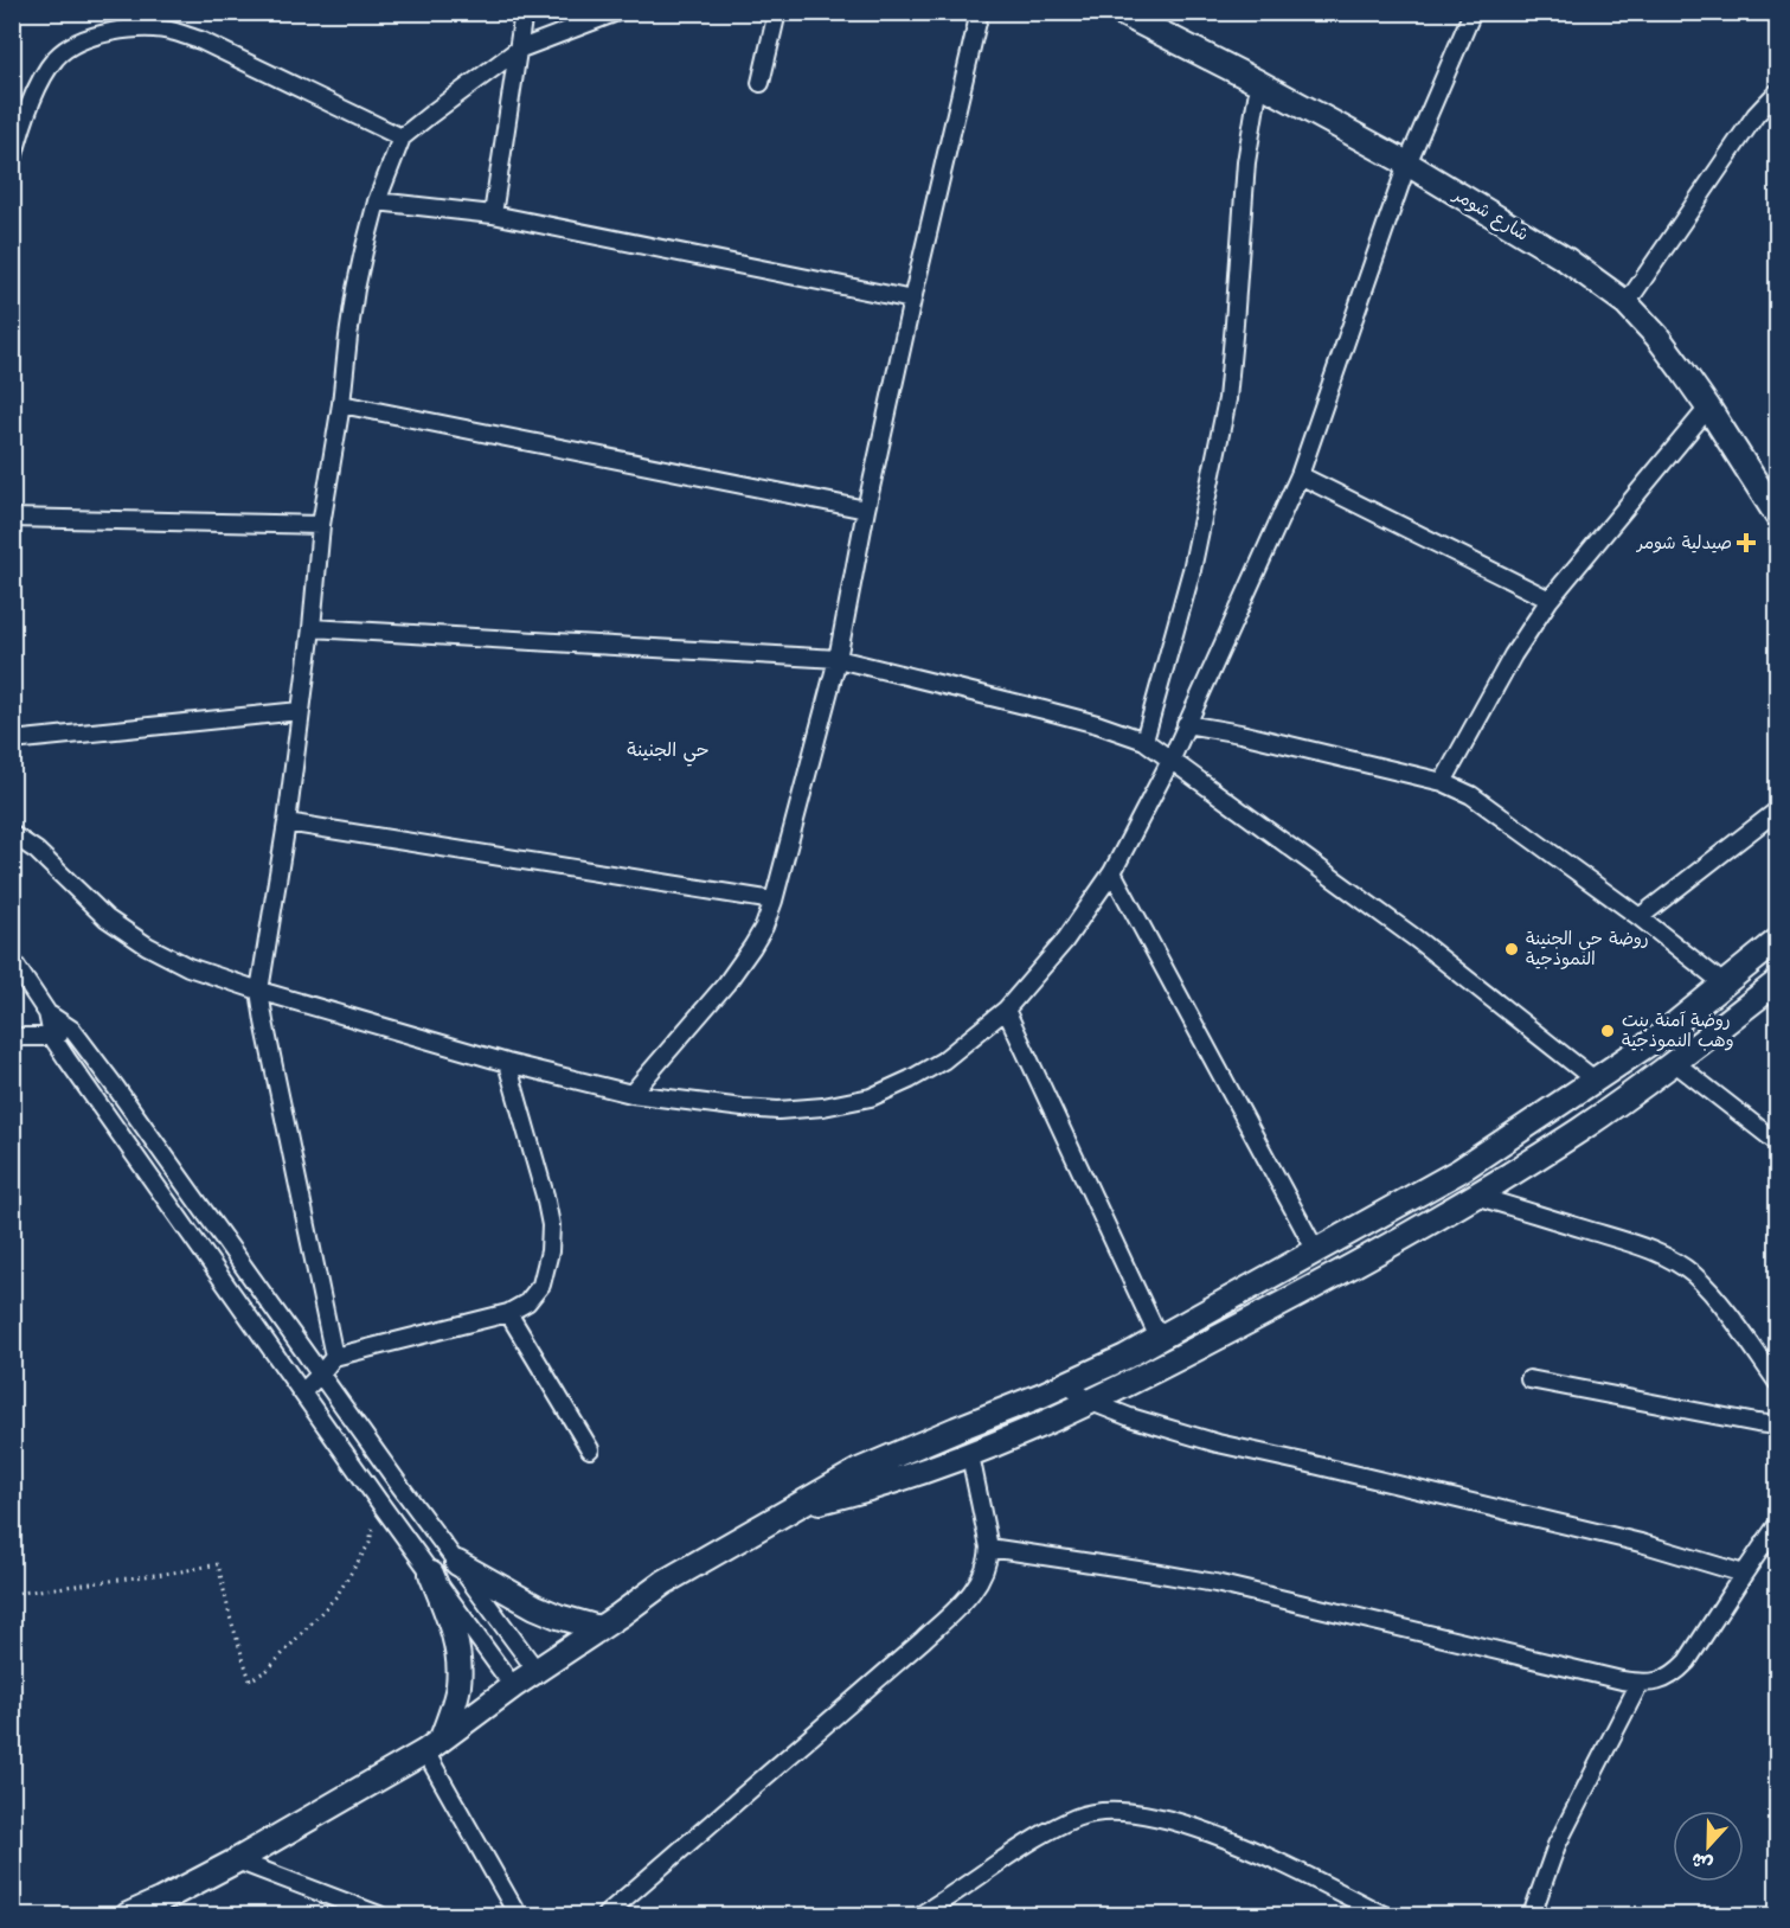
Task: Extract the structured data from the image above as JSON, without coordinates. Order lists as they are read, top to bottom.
{
  "streets": {
    "street": ["شارع شومر"]
  },
  "districts": ["حي الجنينة"],
  "places": {
    "health": ["صيدلية شومر"],
    "other": ["روضة حي الجنينة النموذجية", "روضة آمنة بنت وهب النموذجية"]
  },
  "north": "bottom"
}
